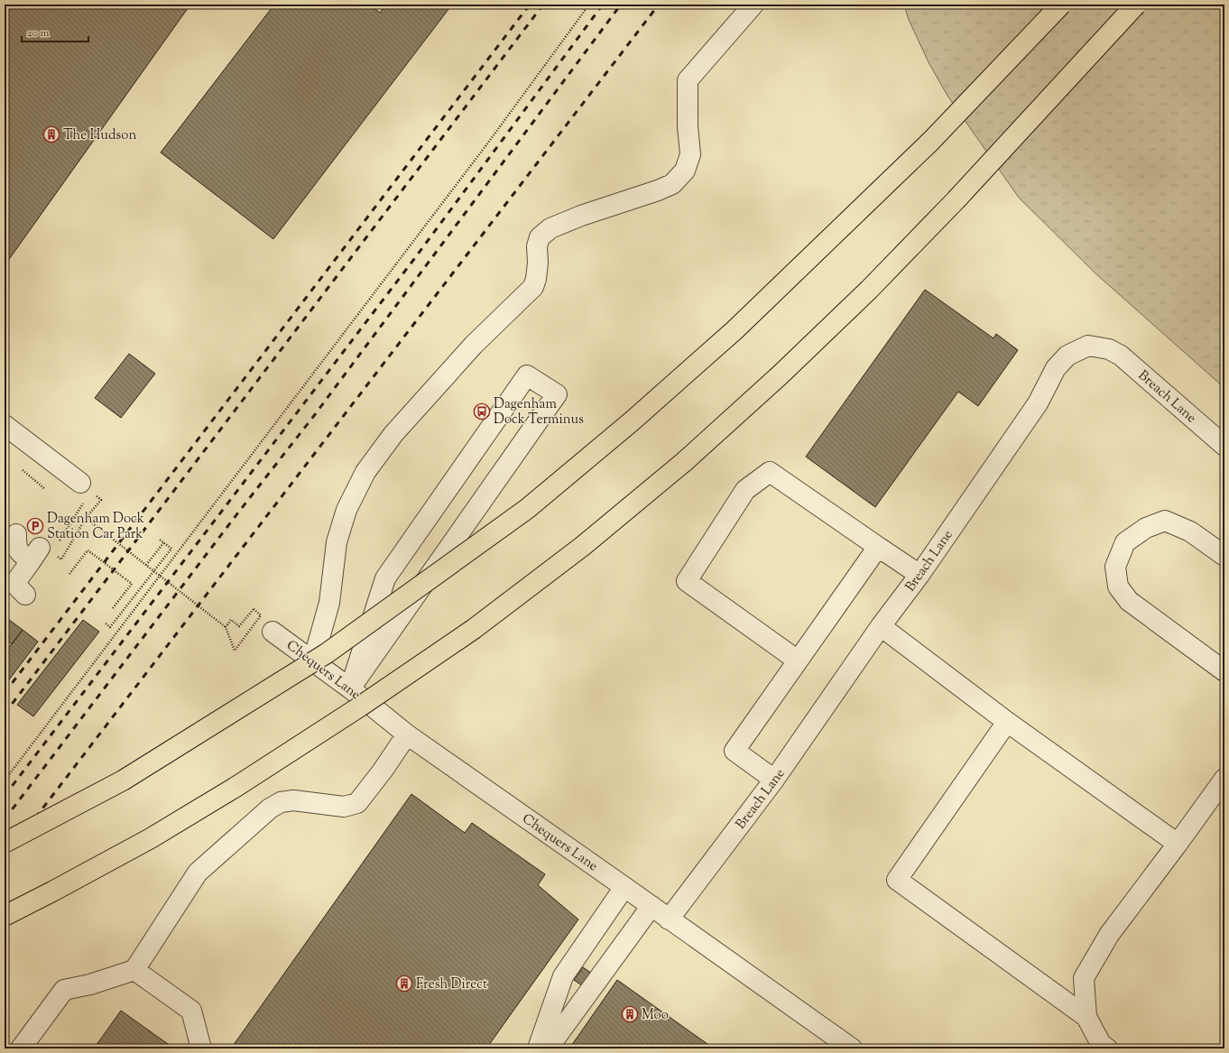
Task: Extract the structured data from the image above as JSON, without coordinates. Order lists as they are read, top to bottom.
{
  "streets": {
    "street": ["Breach Lane", "Chequers Lane"]
  },
  "crossings": [
    ["Breach Lane", "Chequers Lane"]
  ],
  "places": {
    "building": ["The Hudson", "Fresh Direct", "Moo"],
    "bus stop": ["Dagenham Dock Terminus"],
    "parking": ["Dagenham Dock Station Car Park"]
  },
  "scale_bar": "20 m"
}
